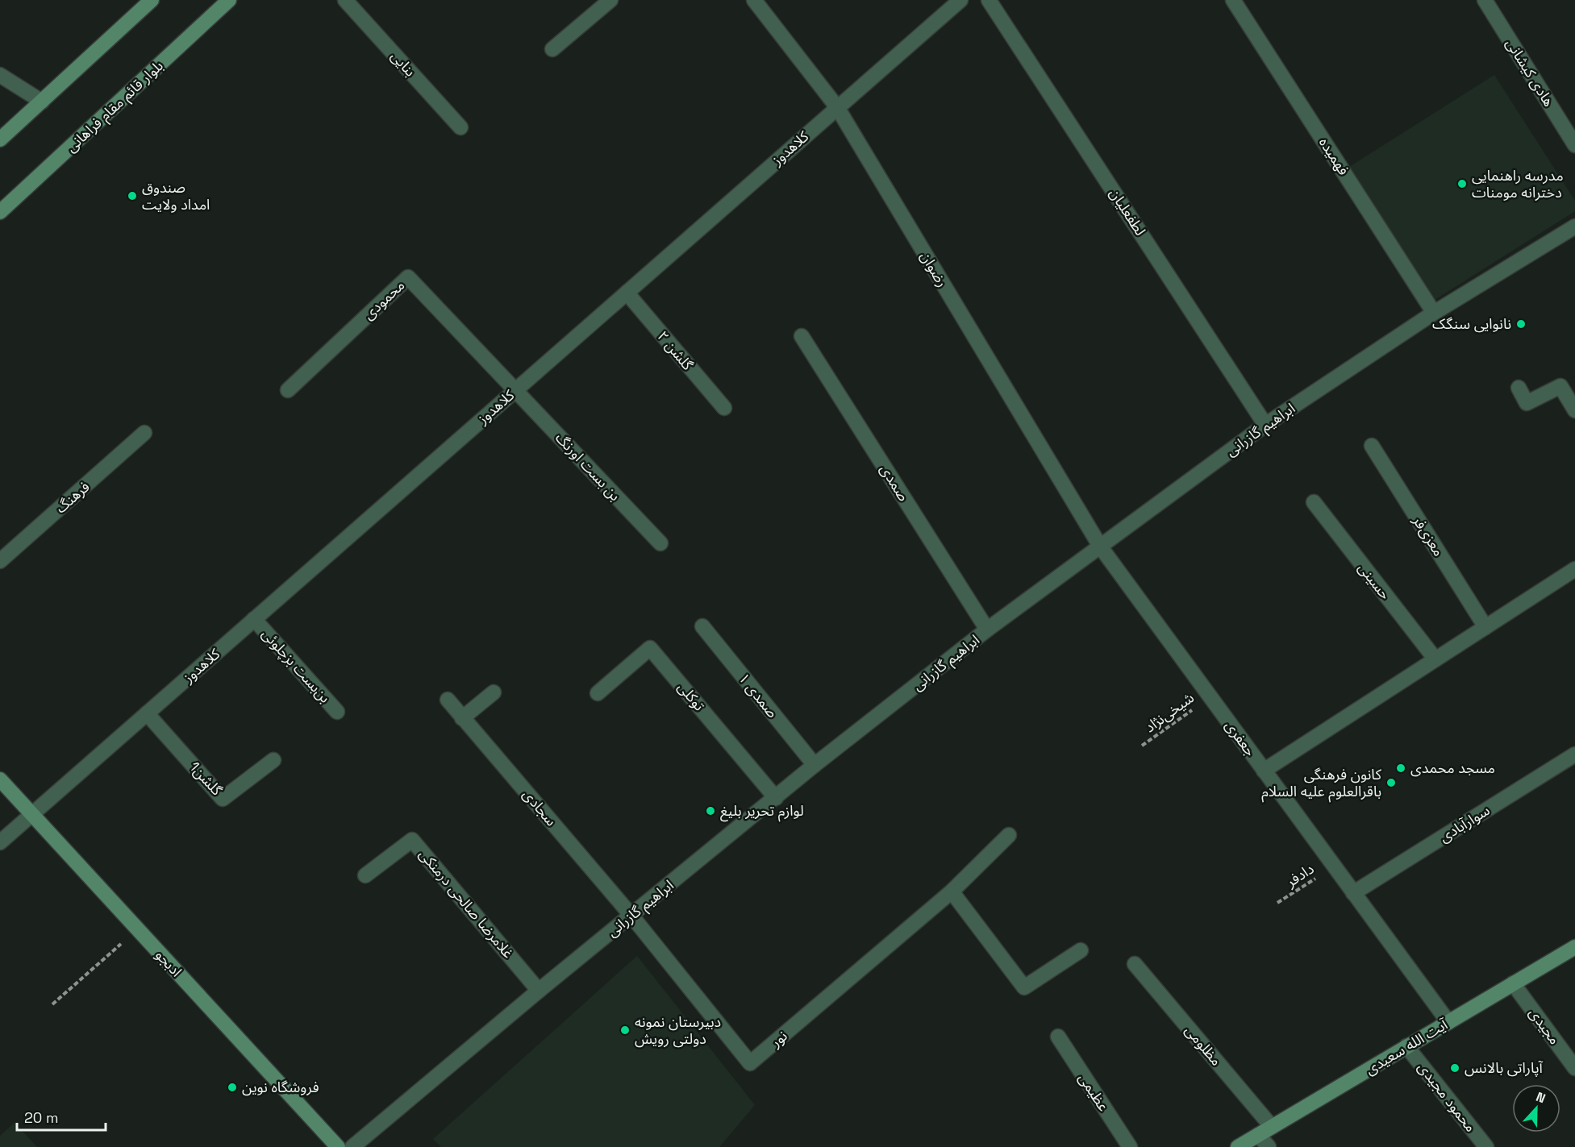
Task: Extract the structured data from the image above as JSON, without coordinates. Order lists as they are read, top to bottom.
{
  "streets": {
    "street": [
      "بنایی",
      "هادی کیشانی",
      "بلوار قائم مقام فراهانی",
      "کلاهدوز",
      "فهمیده",
      "لطفعلیان",
      "رضوان",
      "محمودی",
      "گلشن ۲",
      "ابراهیم گازرانی",
      "بن بست اورنگ",
      "صمدی",
      "فرهنگ",
      "معزی‌فر",
      "حسینی",
      "بن‌بست بزچلوئی",
      "صمدی ۱",
      "توکلی",
      "جعفری",
      "گلشن1",
      "سجادی",
      "سوارآبادی",
      "غلامرضا صالحی درمنکی",
      "ادبجو",
      "مجیدی",
      "نور",
      "مظلومی",
      "آیت الله سعیدی",
      "عظیمی",
      "محمود مجیدی"
    ],
    "path": ["شیخی‌نژاد", "دادفر"]
  },
  "crossings": [
    ["کلاهدوز", "رضوان"],
    ["کلاهدوز", "محمودی"],
    ["کلاهدوز", "گلشن ۲"],
    ["کلاهدوز", "بن بست اورنگ"],
    ["کلاهدوز", "بن‌بست بزچلوئی"],
    ["کلاهدوز", "گلشن1"],
    ["کلاهدوز", "ادبجو"],
    ["فهمیده", "ابراهیم گازرانی"],
    ["لطفعلیان", "ابراهیم گازرانی"],
    ["رضوان", "ابراهیم گازرانی"],
    ["رضوان", "جعفری"],
    ["محمودی", "بن بست اورنگ"],
    ["ابراهیم گازرانی", "صمدی"],
    ["ابراهیم گازرانی", "صمدی ۱"],
    ["ابراهیم گازرانی", "توکلی"],
    ["ابراهیم گازرانی", "جعفری"],
    ["ابراهیم گازرانی", "سجادی"],
    ["ابراهیم گازرانی", "غلامرضا صالحی درمنکی"],
    ["ابراهیم گازرانی", "نور"],
    ["شیخی‌نژاد", "جعفری"],
    ["جعفری", "سوارآبادی"],
    ["جعفری", "دادفر"],
    ["جعفری", "آیت الله سعیدی"],
    ["سجادی", "نور"],
    ["مجیدی", "آیت الله سعیدی"],
    ["مظلومی", "آیت الله سعیدی"],
    ["آیت الله سعیدی", "محمود مجیدی"]
  ],
  "places": [
    "مدرسه راهنمایی دخترانه مومنات",
    "صندوق امداد ولایت",
    "نانوایی سنگک",
    "مسجد محمدی",
    "کانون فرهنگی باقرالعلوم علیه السلام",
    "لوازم تحریر بلیغ",
    "دبیرستان نمونه دولتی رویش",
    "آپاراتی بالانس",
    "فروشگاه نوین"
  ],
  "scale_bar": "20 m",
  "north": "top"
}
